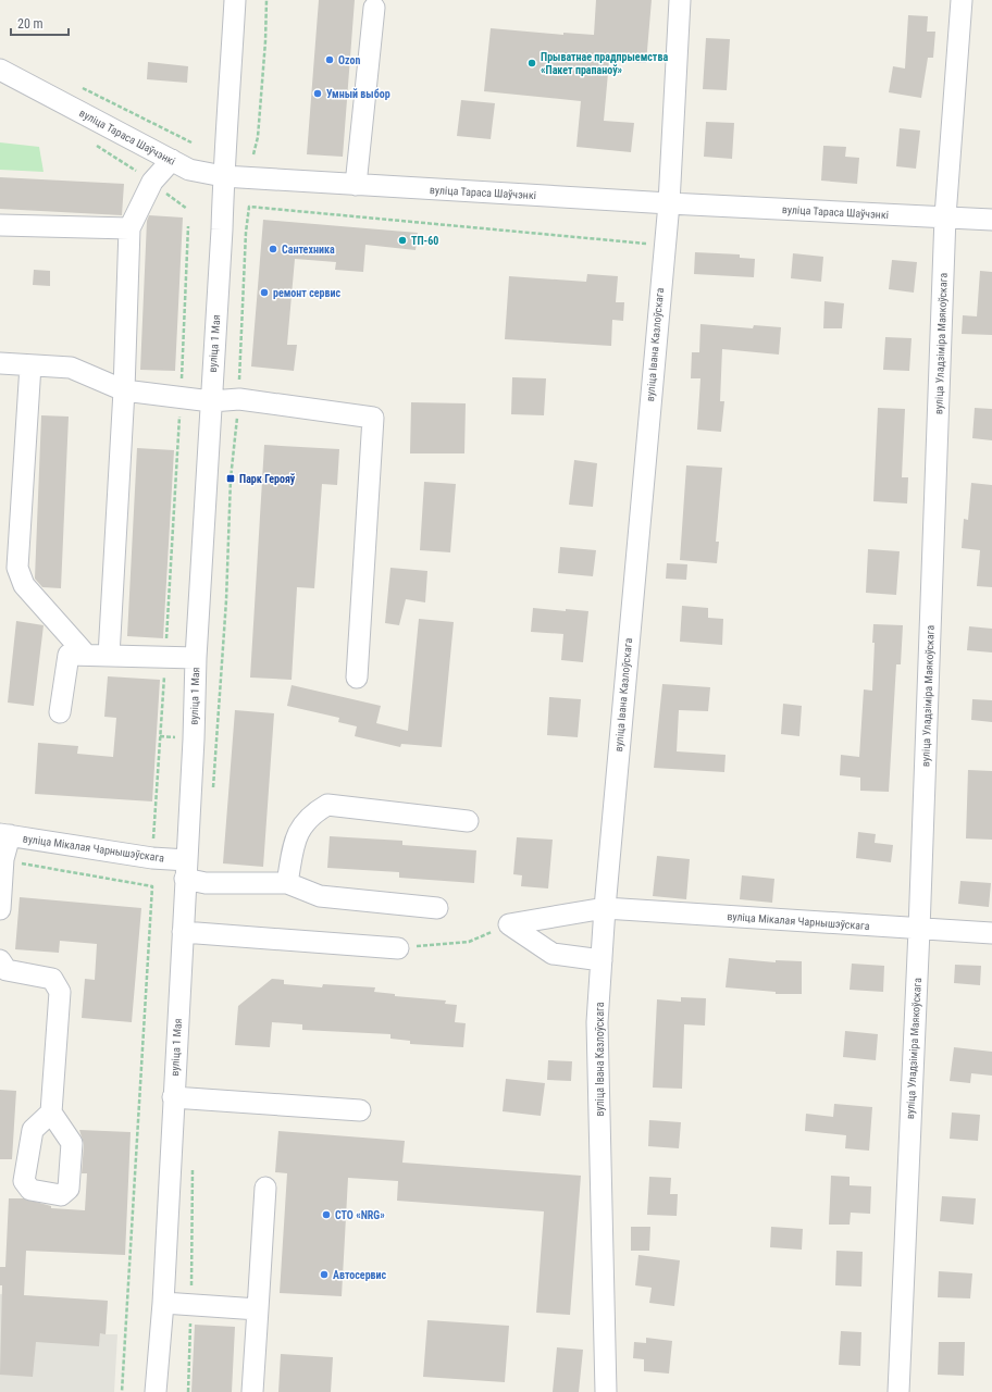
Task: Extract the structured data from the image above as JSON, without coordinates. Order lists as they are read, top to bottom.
{
  "streets": {
    "street": [
      "вуліца Тараса Шаўчэнкі",
      "вуліца 1 Мая",
      "вуліца Уладзіміра Маякоўскага",
      "вуліца Івана Казлоўскага",
      "вуліца Мікалая Чарнышэўскага"
    ]
  },
  "crossings": [
    ["вуліца Тараса Шаўчэнкі", "вуліца 1 Мая"],
    ["вуліца Тараса Шаўчэнкі", "вуліца Уладзіміра Маякоўскага"],
    ["вуліца Тараса Шаўчэнкі", "вуліца Івана Казлоўскага"],
    ["вуліца 1 Мая", "вуліца Мікалая Чарнышэўскага"],
    ["вуліца Уладзіміра Маякоўскага", "вуліца Мікалая Чарнышэўскага"],
    ["вуліца Івана Казлоўскага", "вуліца Мікалая Чарнышэўскага"]
  ],
  "places": {
    "other": [
      "Ozon",
      "Прыватнае прадпрыемства «Пакет прапаноў»",
      "Умный выбор",
      "ТП-60",
      "Сантехника",
      "ремонт сервис",
      "СТО «NRG»",
      "Автосервис"
    ],
    "transit": ["Парк Герояў"]
  },
  "scale_bar": "20 m"
}
